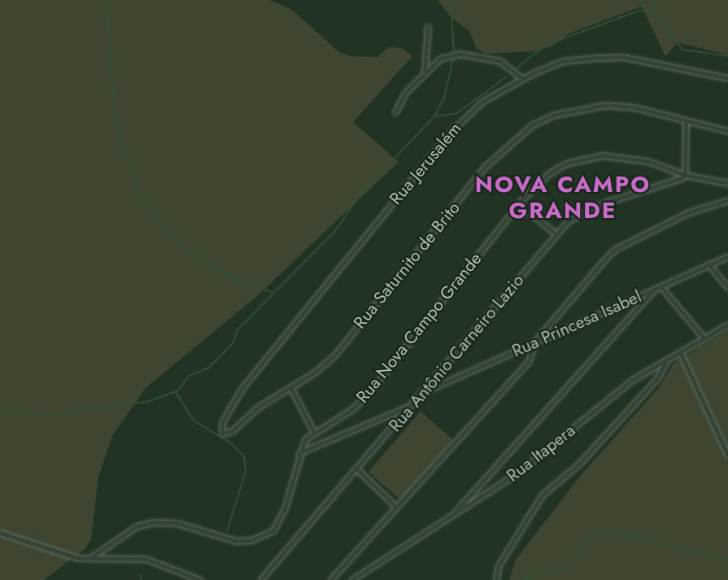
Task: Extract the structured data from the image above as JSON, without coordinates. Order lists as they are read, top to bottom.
{
  "streets": {
    "street": [
      "Rua Jerusalém",
      "Rua Saturnito de Brito",
      "Rua Princesa Isabel",
      "Rua Nova Campo Grande",
      "Rua Antônio Carneiro Lazio",
      "Rua Itapera"
    ]
  },
  "crossings": [
    ["Rua Jerusalém", "Rua Saturnito de Brito"],
    ["Rua Princesa Isabel", "Rua Antônio Carneiro Lazio"],
    ["Rua Nova Campo Grande", "Rua Antônio Carneiro Lazio"]
  ],
  "districts": ["NOVA CAMPO GRANDE"]
}
